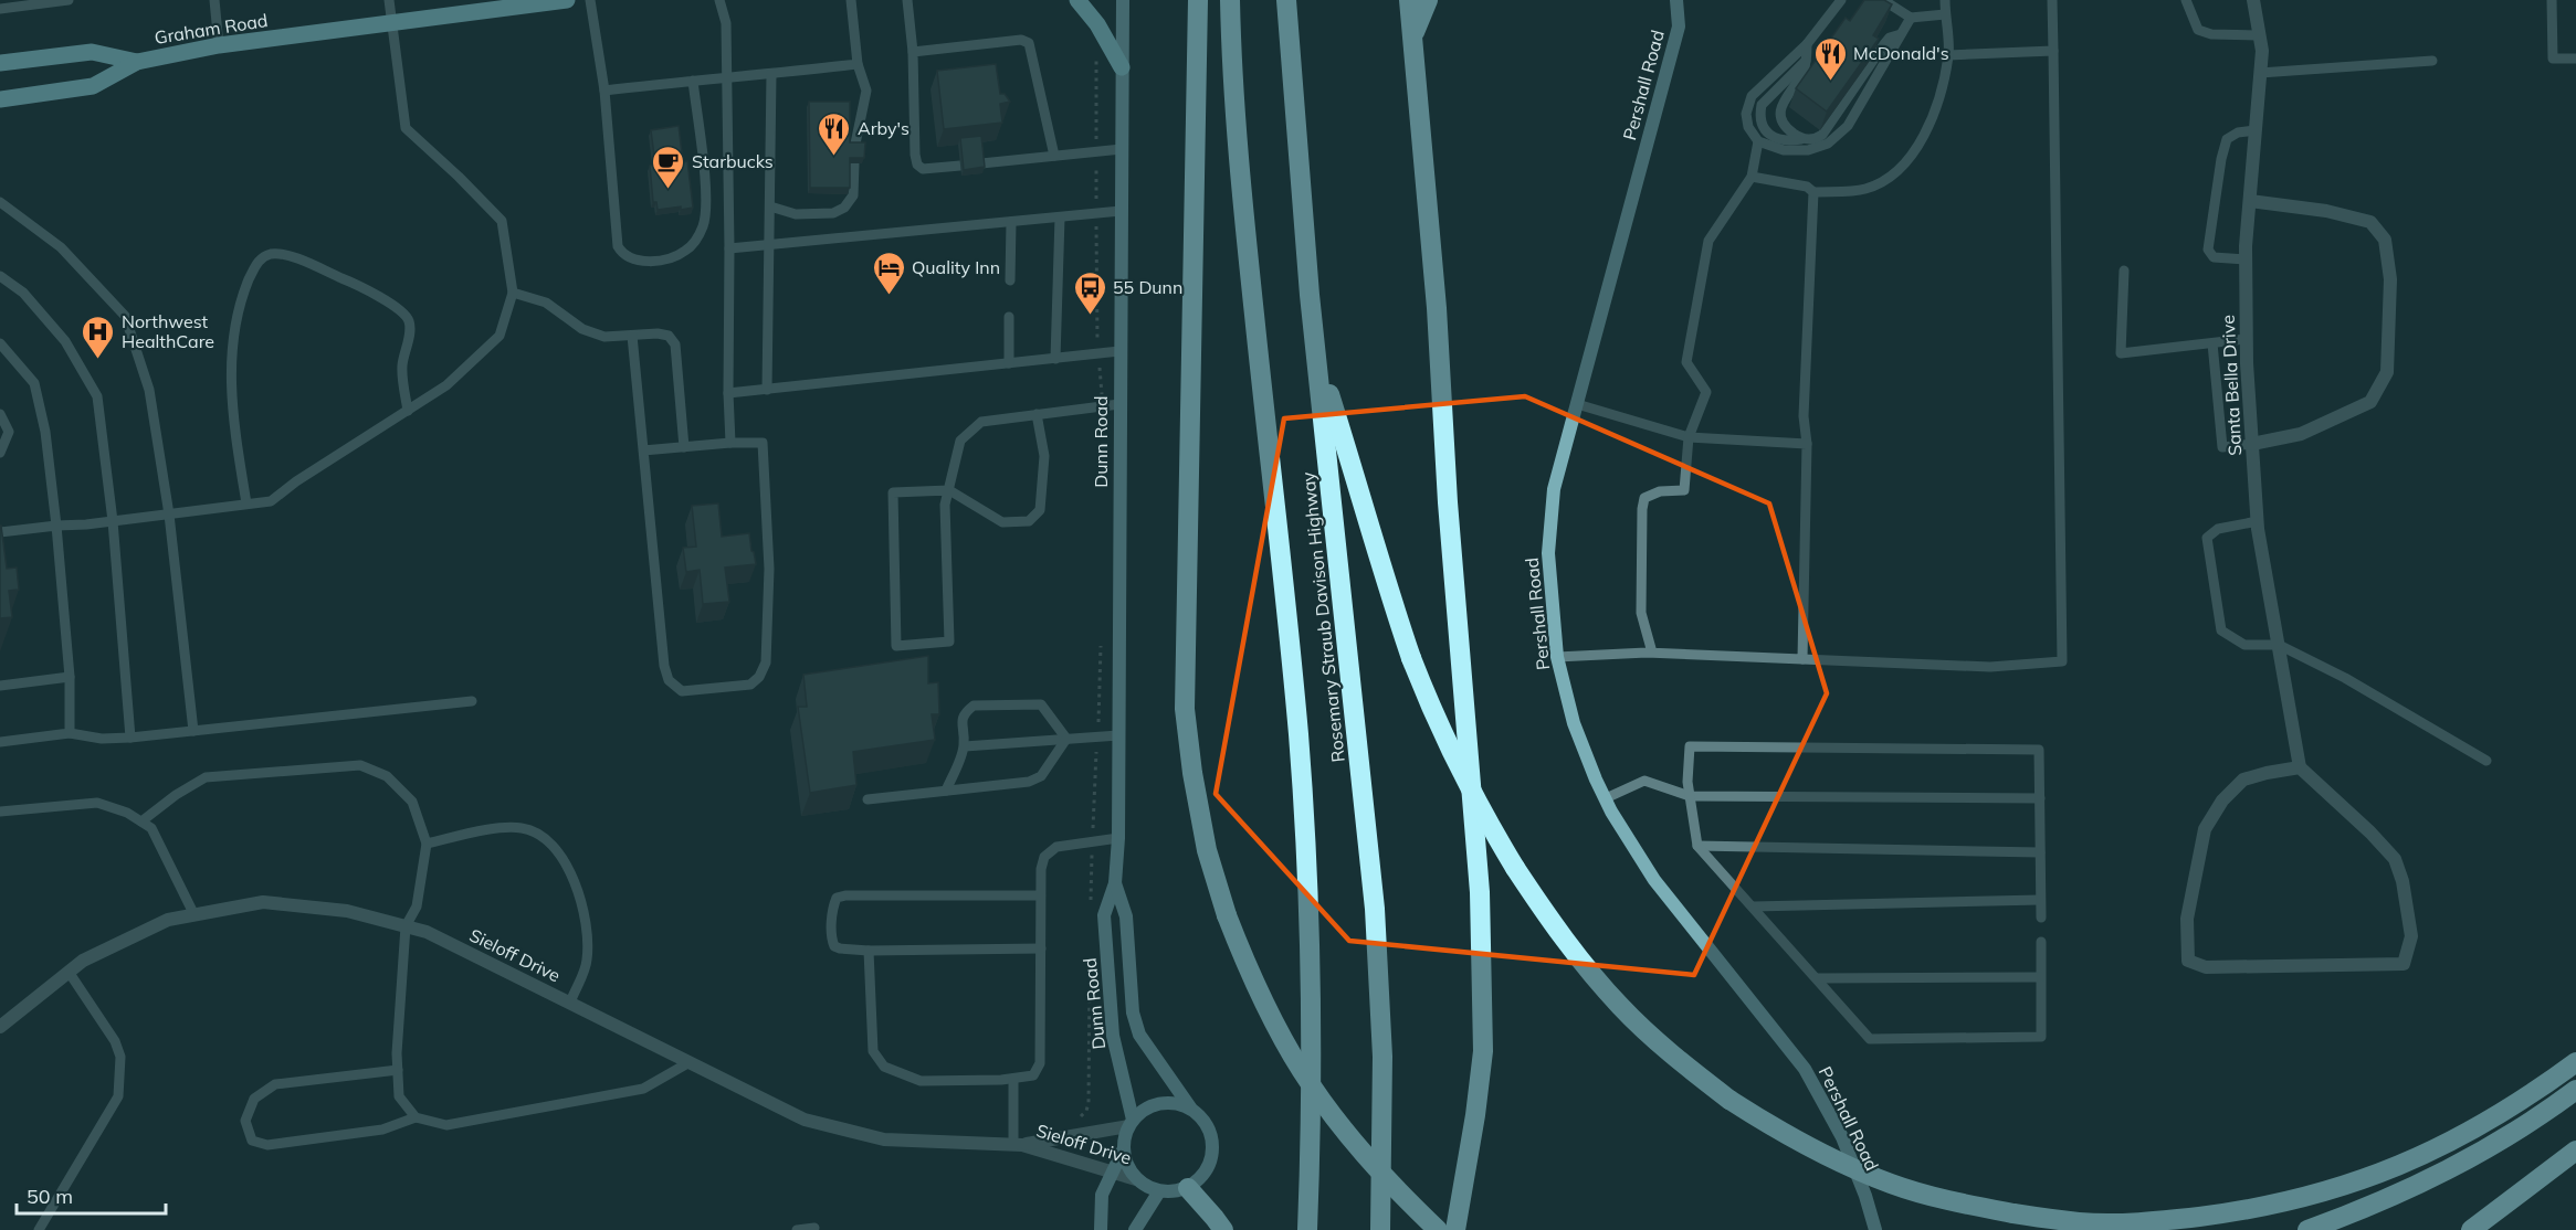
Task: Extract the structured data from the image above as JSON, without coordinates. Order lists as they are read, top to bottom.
{
  "streets": {
    "highway": ["Rosemary Straub Davison Highway"],
    "main road": ["Graham Road"],
    "street": [
      "Pershall Road",
      "Santa Bella Drive",
      "Dunn Road",
      "Sieloff Drive"
    ]
  },
  "crossings": [
    ["Dunn Road", "Sieloff Drive"]
  ],
  "places": {
    "restaurant": ["McDonald's", "Arby's"],
    "cafe": ["Starbucks"],
    "hotel": ["Quality Inn"],
    "bus stop": ["55 Dunn"],
    "hospital": ["Northwest HealthCare"]
  },
  "scale_bar": "50 m"
}
